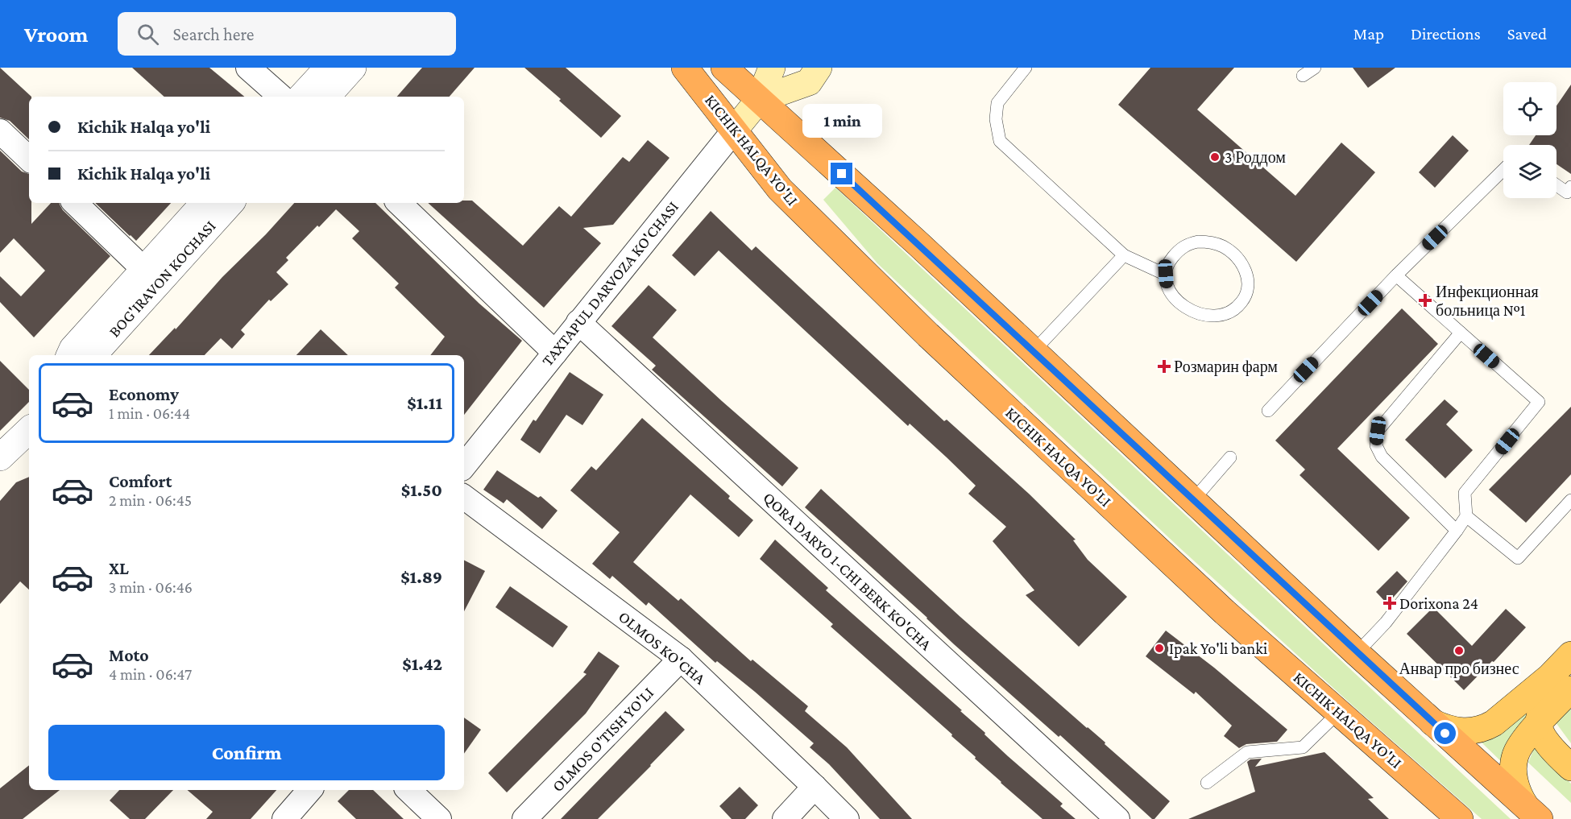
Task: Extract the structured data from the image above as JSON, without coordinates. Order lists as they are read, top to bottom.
{
  "streets": {
    "highway": ["KICHIK HALQA YO'LI"],
    "main road": ["TAXTAPUL DARVOZA KO'CHASI"],
    "street": [
      "BOG'IRAVON KOCHASI",
      "QORA DARYO 1-CHI BERK KO'CHA",
      "OLMOS KO'CHA",
      "OLMOS O'TISH YO'LI"
    ]
  },
  "crossings": [
    ["KICHIK HALQA YO'LI", "TAXTAPUL DARVOZA KO'CHASI"],
    ["TAXTAPUL DARVOZA KO'CHASI", "QORA DARYO 1-CHI BERK KO'CHA"],
    ["OLMOS KO'CHA", "OLMOS O'TISH YO'LI"]
  ],
  "places": {
    "other": ["3 Роддом", "Ipak Yo'li banki", "Анвар про бизнес"],
    "health": ["Инфекционная больница №1", "Розмарин фарм", "Dorixona 24"]
  },
  "page": {
    "header": "Vroom",
    "search": "Search here",
    "nav": ["Map", "Directions", "Saved"],
    "banner": ["Kichik Halqa yo'li", "Kichik Halqa yo'li"],
    "bubble": "1 min",
    "list": [
      {
        "name": "Economy",
        "note": "1 min · 06:44",
        "value": "$1.11"
      },
      {
        "name": "Comfort",
        "note": "2 min · 06:45",
        "value": "$1.50"
      },
      {
        "name": "XL",
        "note": "3 min · 06:46",
        "value": "$1.89"
      },
      {
        "name": "Moto",
        "note": "4 min · 06:47",
        "value": "$1.42"
      }
    ],
    "buttons": "Confirm"
  }
}
